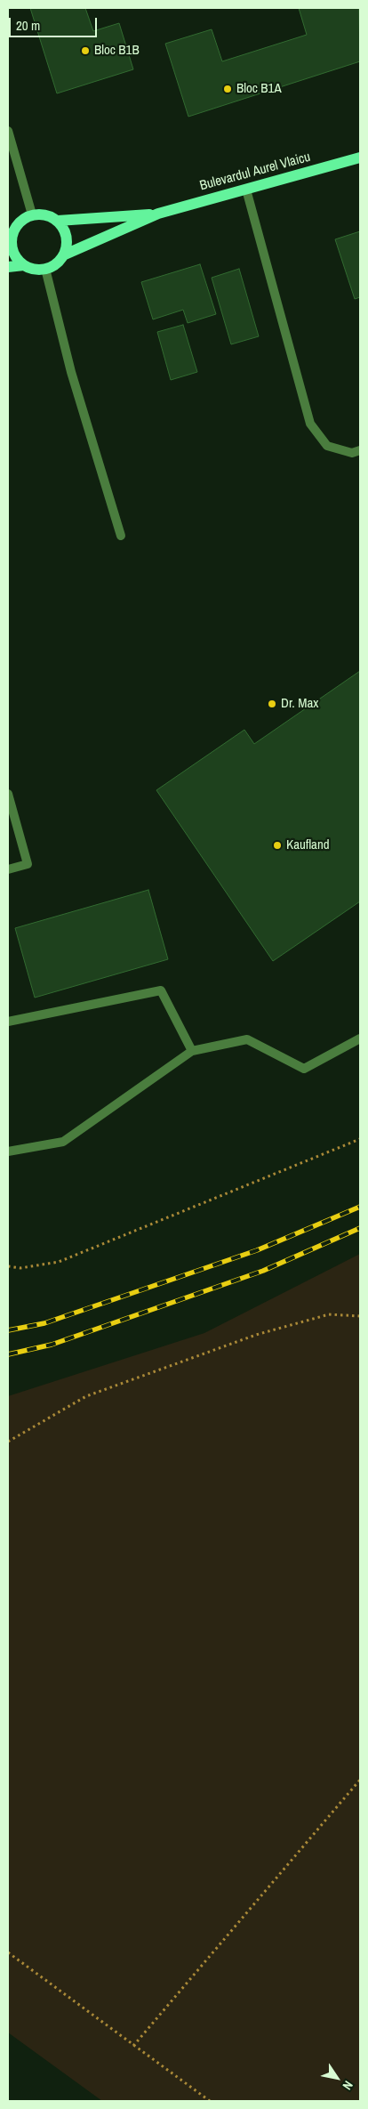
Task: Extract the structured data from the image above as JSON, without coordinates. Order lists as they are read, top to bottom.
{
  "streets": {
    "main road": ["Bulevardul Aurel Vlaicu"]
  },
  "places": [
    "Bloc B1B",
    "Bloc B1A",
    "Dr. Max",
    "Kaufland"
  ],
  "scale_bar": "20 m",
  "north": "bottom right"
}
